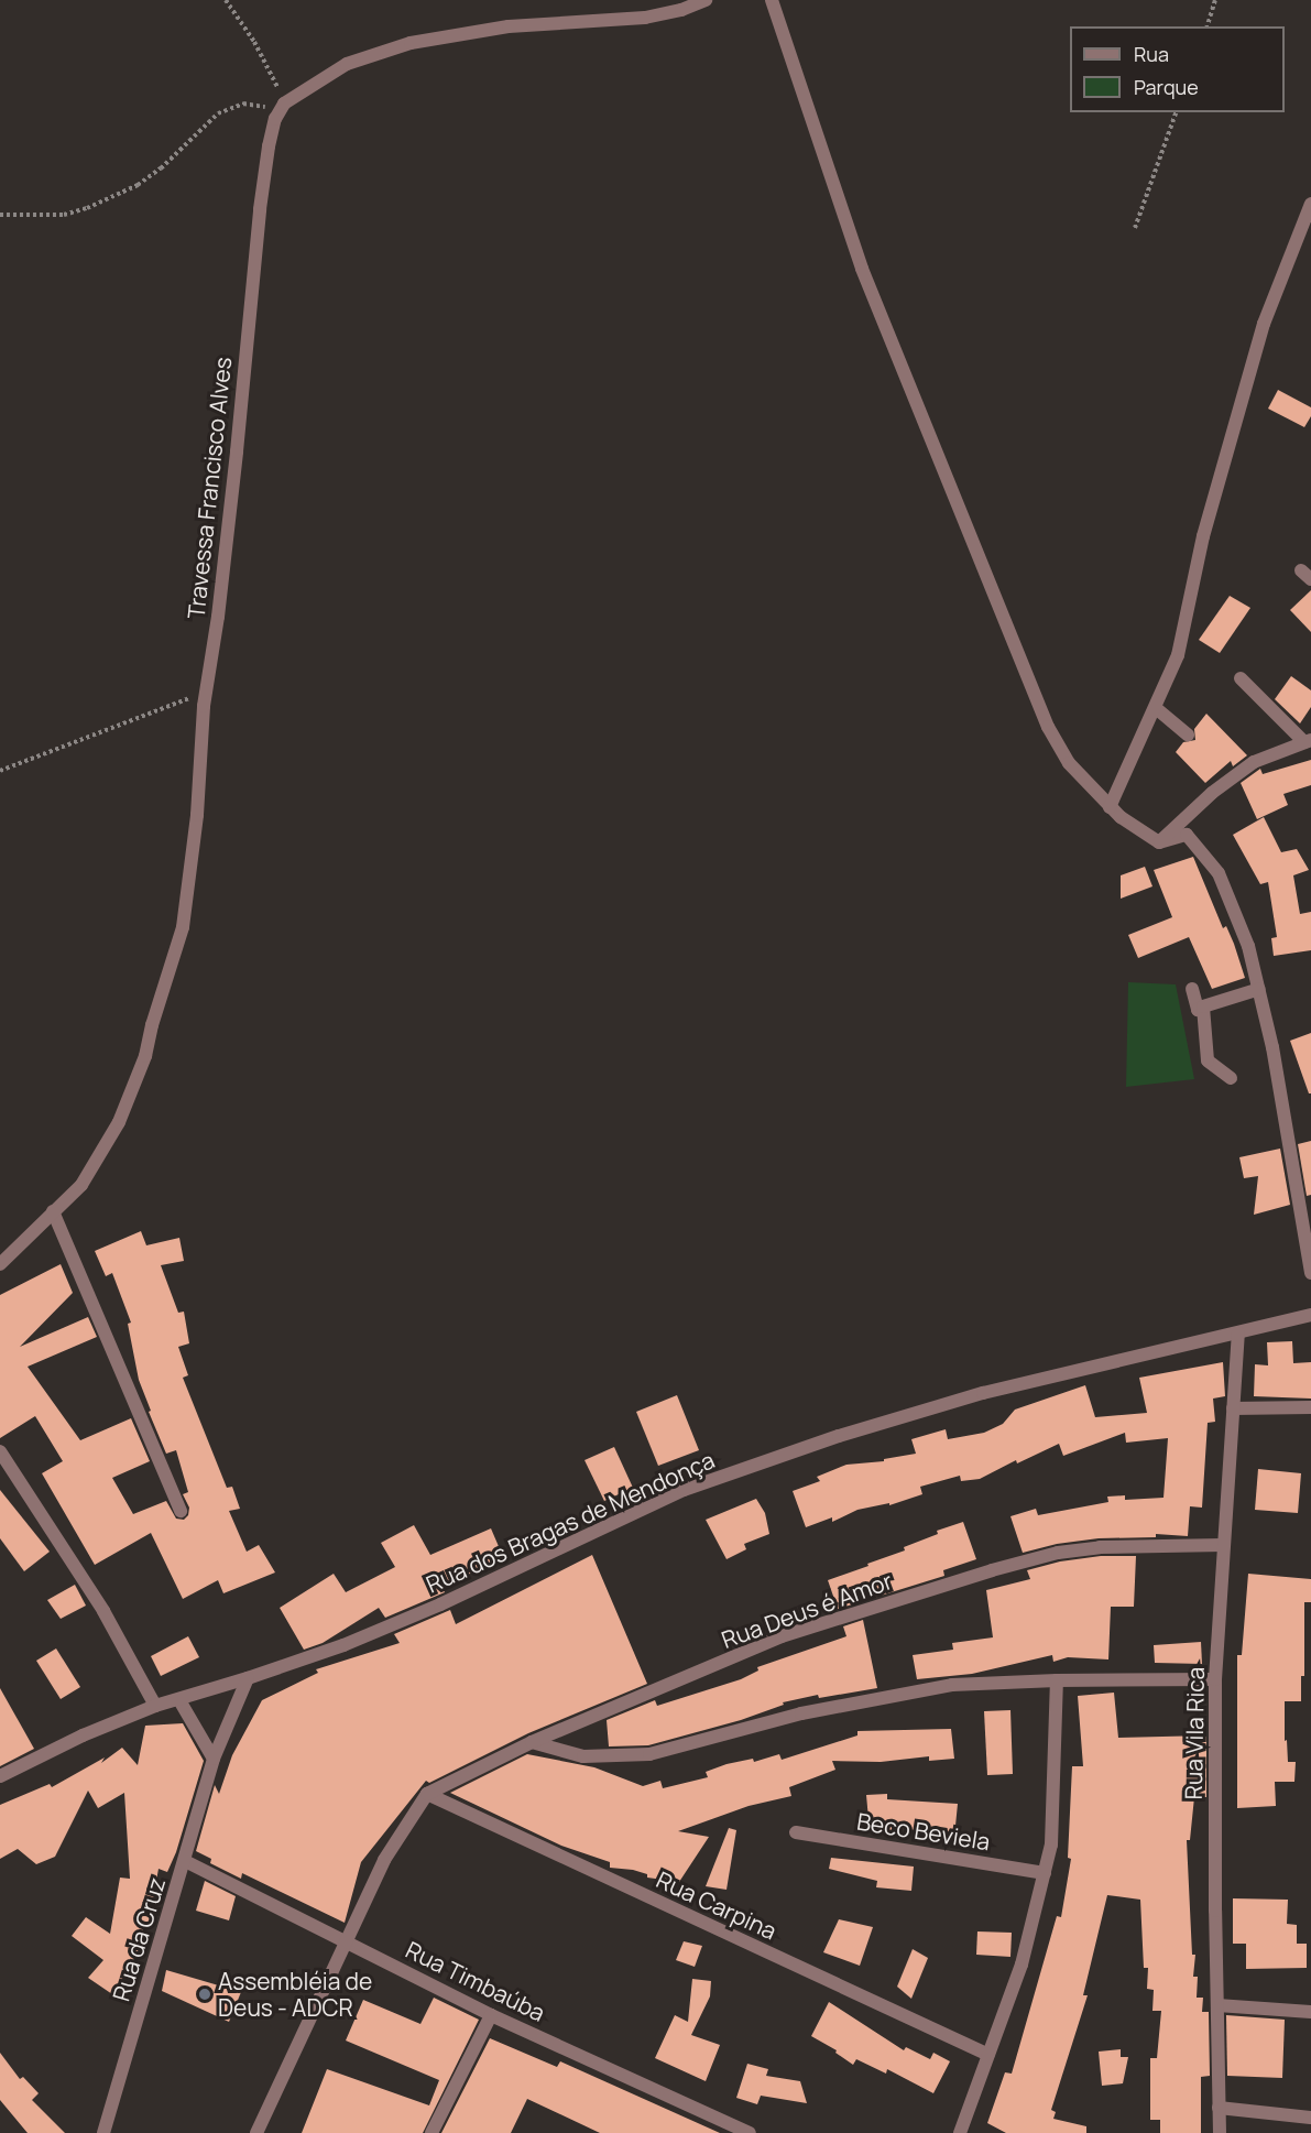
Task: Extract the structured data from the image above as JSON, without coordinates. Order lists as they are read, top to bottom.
{
  "streets": {
    "street": [
      "Travessa Francisco Alves",
      "Rua dos Bragas de Mendonça",
      "Rua Deus é Amor",
      "Rua Vila Rica",
      "Beco Beviela",
      "Rua Carpina",
      "Rua da Cruz",
      "Rua Timbaúba"
    ]
  },
  "crossings": [
    ["Rua dos Bragas de Mendonça", "Rua Vila Rica"],
    ["Rua dos Bragas de Mendonça", "Rua da Cruz"],
    ["Rua Deus é Amor", "Rua Vila Rica"],
    ["Rua Deus é Amor", "Rua Carpina"],
    ["Rua da Cruz", "Rua Timbaúba"]
  ],
  "places": ["Assembléia de Deus - ADCR"],
  "legend": ["Rua", "Parque"]
}
